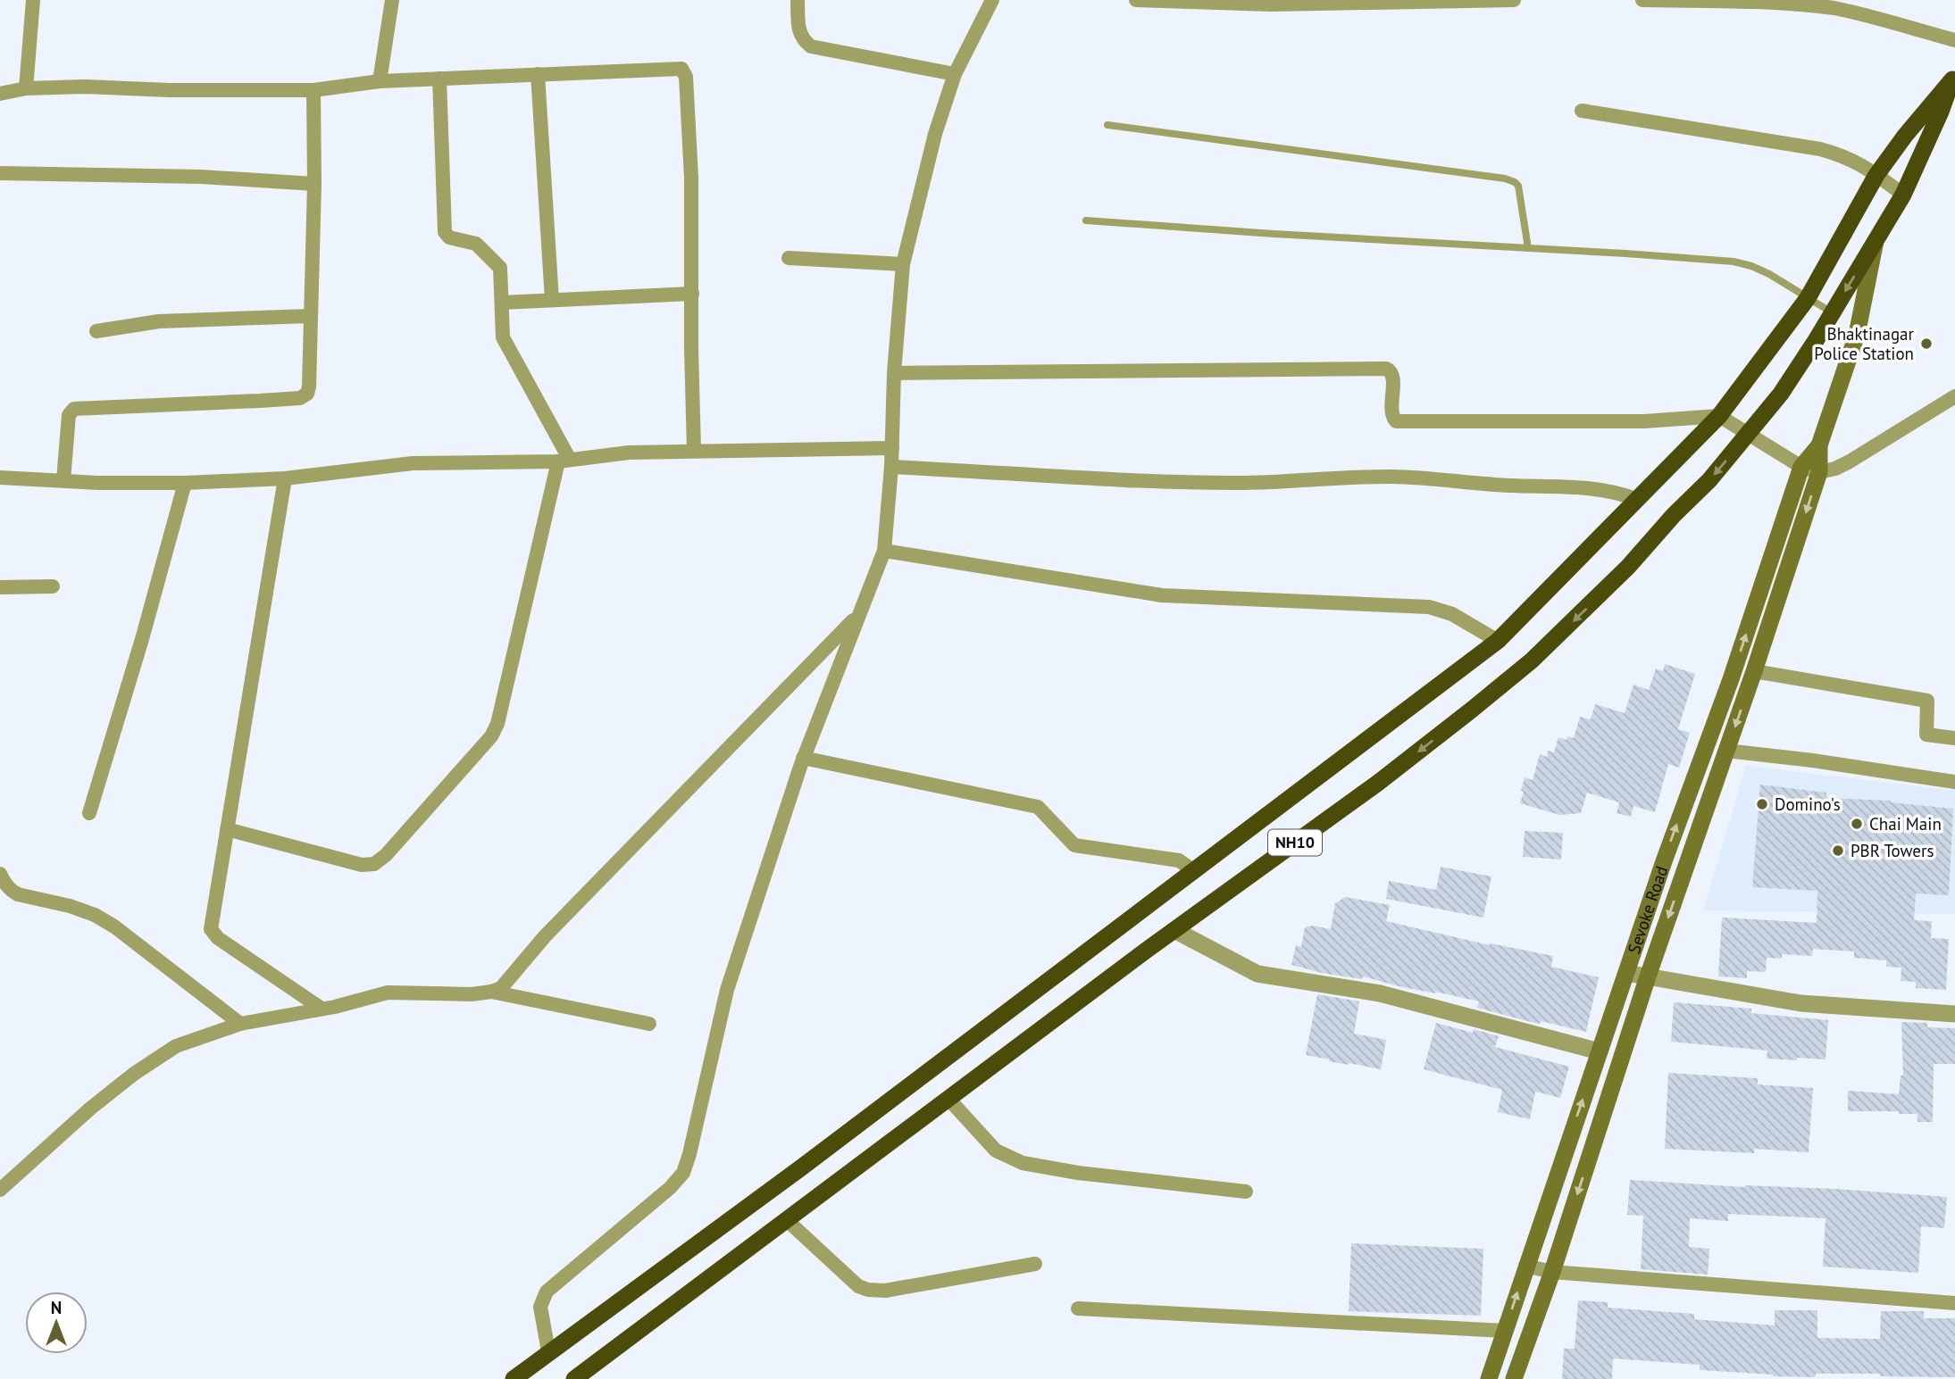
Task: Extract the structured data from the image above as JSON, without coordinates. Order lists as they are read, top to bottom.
{
  "streets": {
    "highway": ["NH10"],
    "main road": ["Sevoke Road"]
  },
  "crossings": [
    ["NH10", "Sevoke Road"]
  ],
  "places": [
    "Bhaktinagar Police Station",
    "Domino's",
    "Chai Main",
    "PBR Towers"
  ],
  "north": "top"
}
